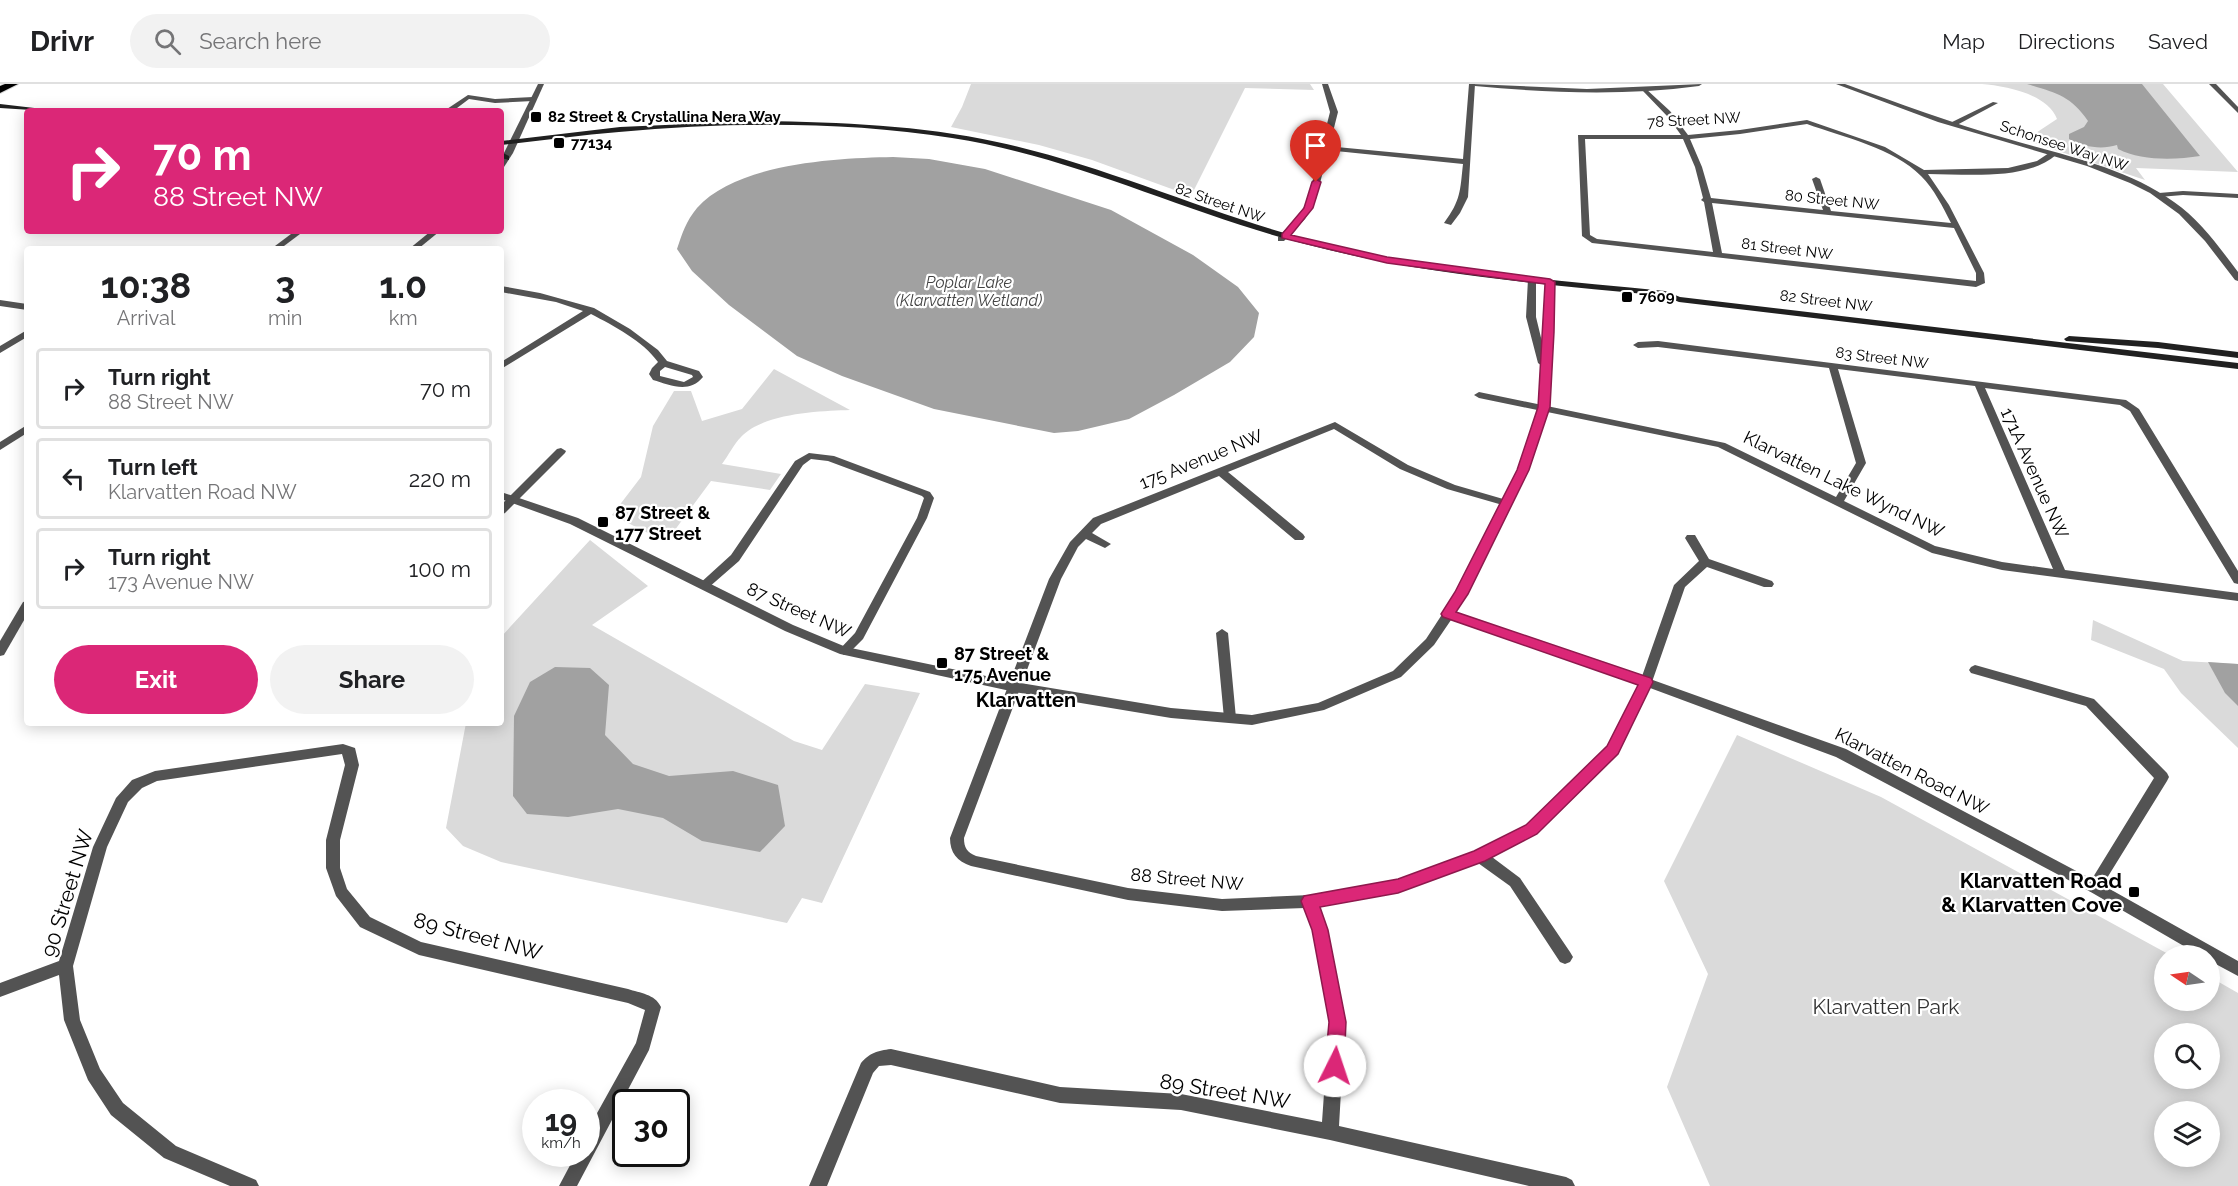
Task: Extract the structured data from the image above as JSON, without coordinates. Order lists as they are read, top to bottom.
{
  "streets": {
    "main road": ["82 Street NW"],
    "street": [
      "78 Street NW",
      "Schonsee Way NW",
      "80 Street NW",
      "81 Street NW",
      "83 Street NW",
      "175 Avenue NW",
      "171A Avenue NW",
      "Klarvatten Lake Wynd NW",
      "87 Street NW",
      "Klarvatten Road NW",
      "88 Street NW",
      "90 Street NW",
      "89 Street NW"
    ]
  },
  "crossings": [
    ["78 Street NW", "81 Street NW"],
    ["80 Street NW", "81 Street NW"],
    ["82 Street NW", "87 Street NW"],
    ["83 Street NW", "171A Avenue NW"],
    ["175 Avenue NW", "87 Street NW"],
    ["175 Avenue NW", "88 Street NW"],
    ["171A Avenue NW", "Klarvatten Lake Wynd NW"],
    ["Klarvatten Lake Wynd NW", "87 Street NW"],
    ["87 Street NW", "Klarvatten Road NW"],
    ["Klarvatten Road NW", "88 Street NW"],
    ["90 Street NW", "89 Street NW"]
  ],
  "districts": ["Klarvatten"],
  "water": ["Poplar Lake (Klarvatten Wetland)"],
  "parks": ["Klarvatten Park"],
  "places": {
    "transit": [
      "82 Street & Crystallina Nera Way",
      "77134",
      "7609",
      "87 Street & 177 Street",
      "87 Street & 175 Avenue",
      "Klarvatten Road & Klarvatten Cove"
    ]
  },
  "north": "left",
  "page": {
    "header": "Drivr",
    "search": "Search here",
    "nav": ["Map", "Directions", "Saved"],
    "turn": ["70 m", "88 Street NW"],
    "eta": [
      "10:38",
      "Arrival",
      "3",
      "min",
      "1.0",
      "km"
    ],
    "list": [
      {
        "name": "Turn right",
        "note": "88 Street NW",
        "value": "70 m"
      },
      {
        "name": "Turn left",
        "note": "Klarvatten Road NW",
        "value": "220 m"
      },
      {
        "name": "Turn right",
        "note": "173 Avenue NW",
        "value": "100 m"
      }
    ],
    "buttons": ["Exit", "Share"],
    "speed": "19 km/h",
    "limit": "30"
  }
}
